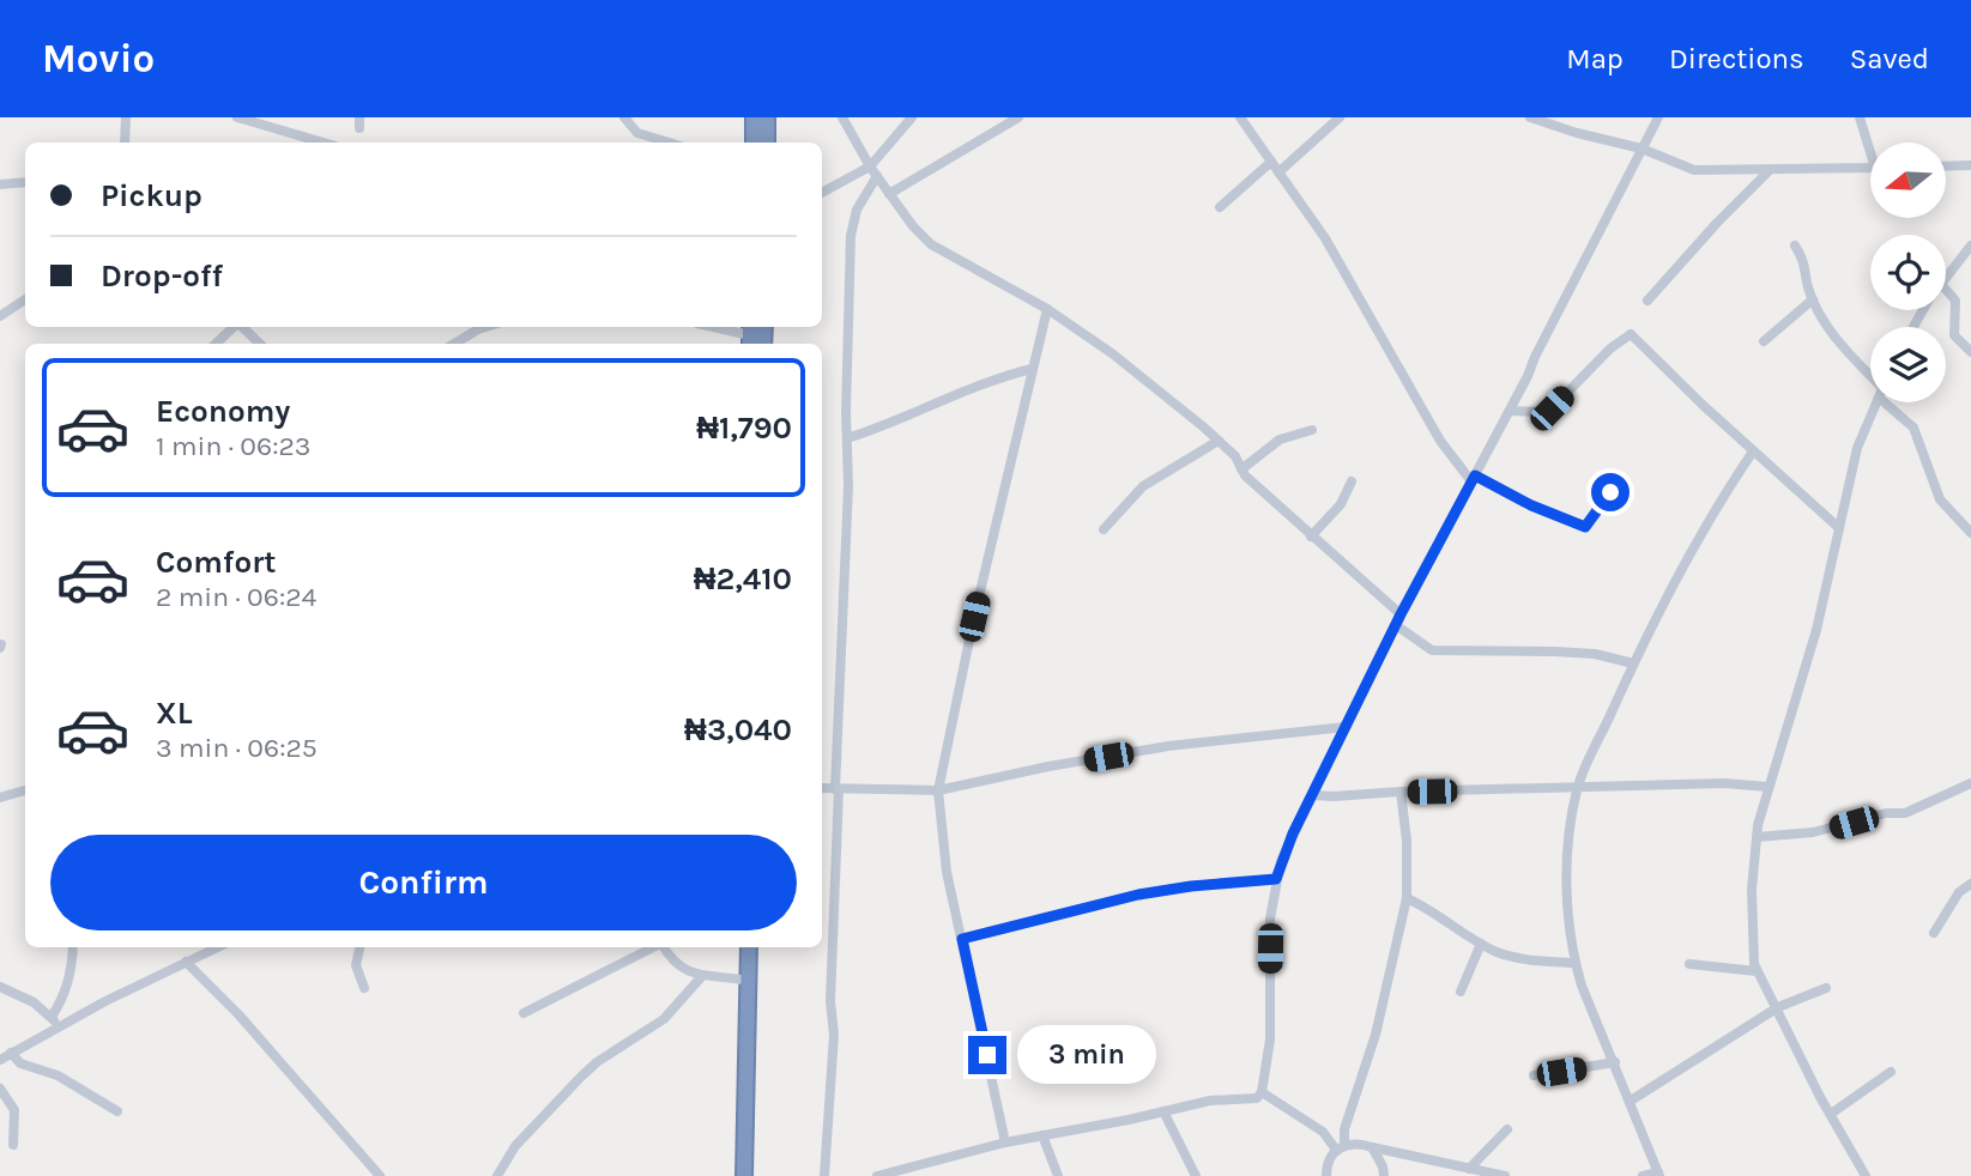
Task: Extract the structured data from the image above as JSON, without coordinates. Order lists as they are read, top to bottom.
{
  "north": "left",
  "page": {
    "header": "Movio",
    "nav": ["Map", "Directions", "Saved"],
    "banner": ["Pickup", "Drop-off"],
    "list": [
      {
        "name": "Economy",
        "note": "1 min · 06:23",
        "value": "₦1,790"
      },
      {
        "name": "Comfort",
        "note": "2 min · 06:24",
        "value": "₦2,410"
      },
      {
        "name": "XL",
        "note": "3 min · 06:25",
        "value": "₦3,040"
      }
    ],
    "buttons": "Confirm",
    "bubble": "3 min"
  }
}
